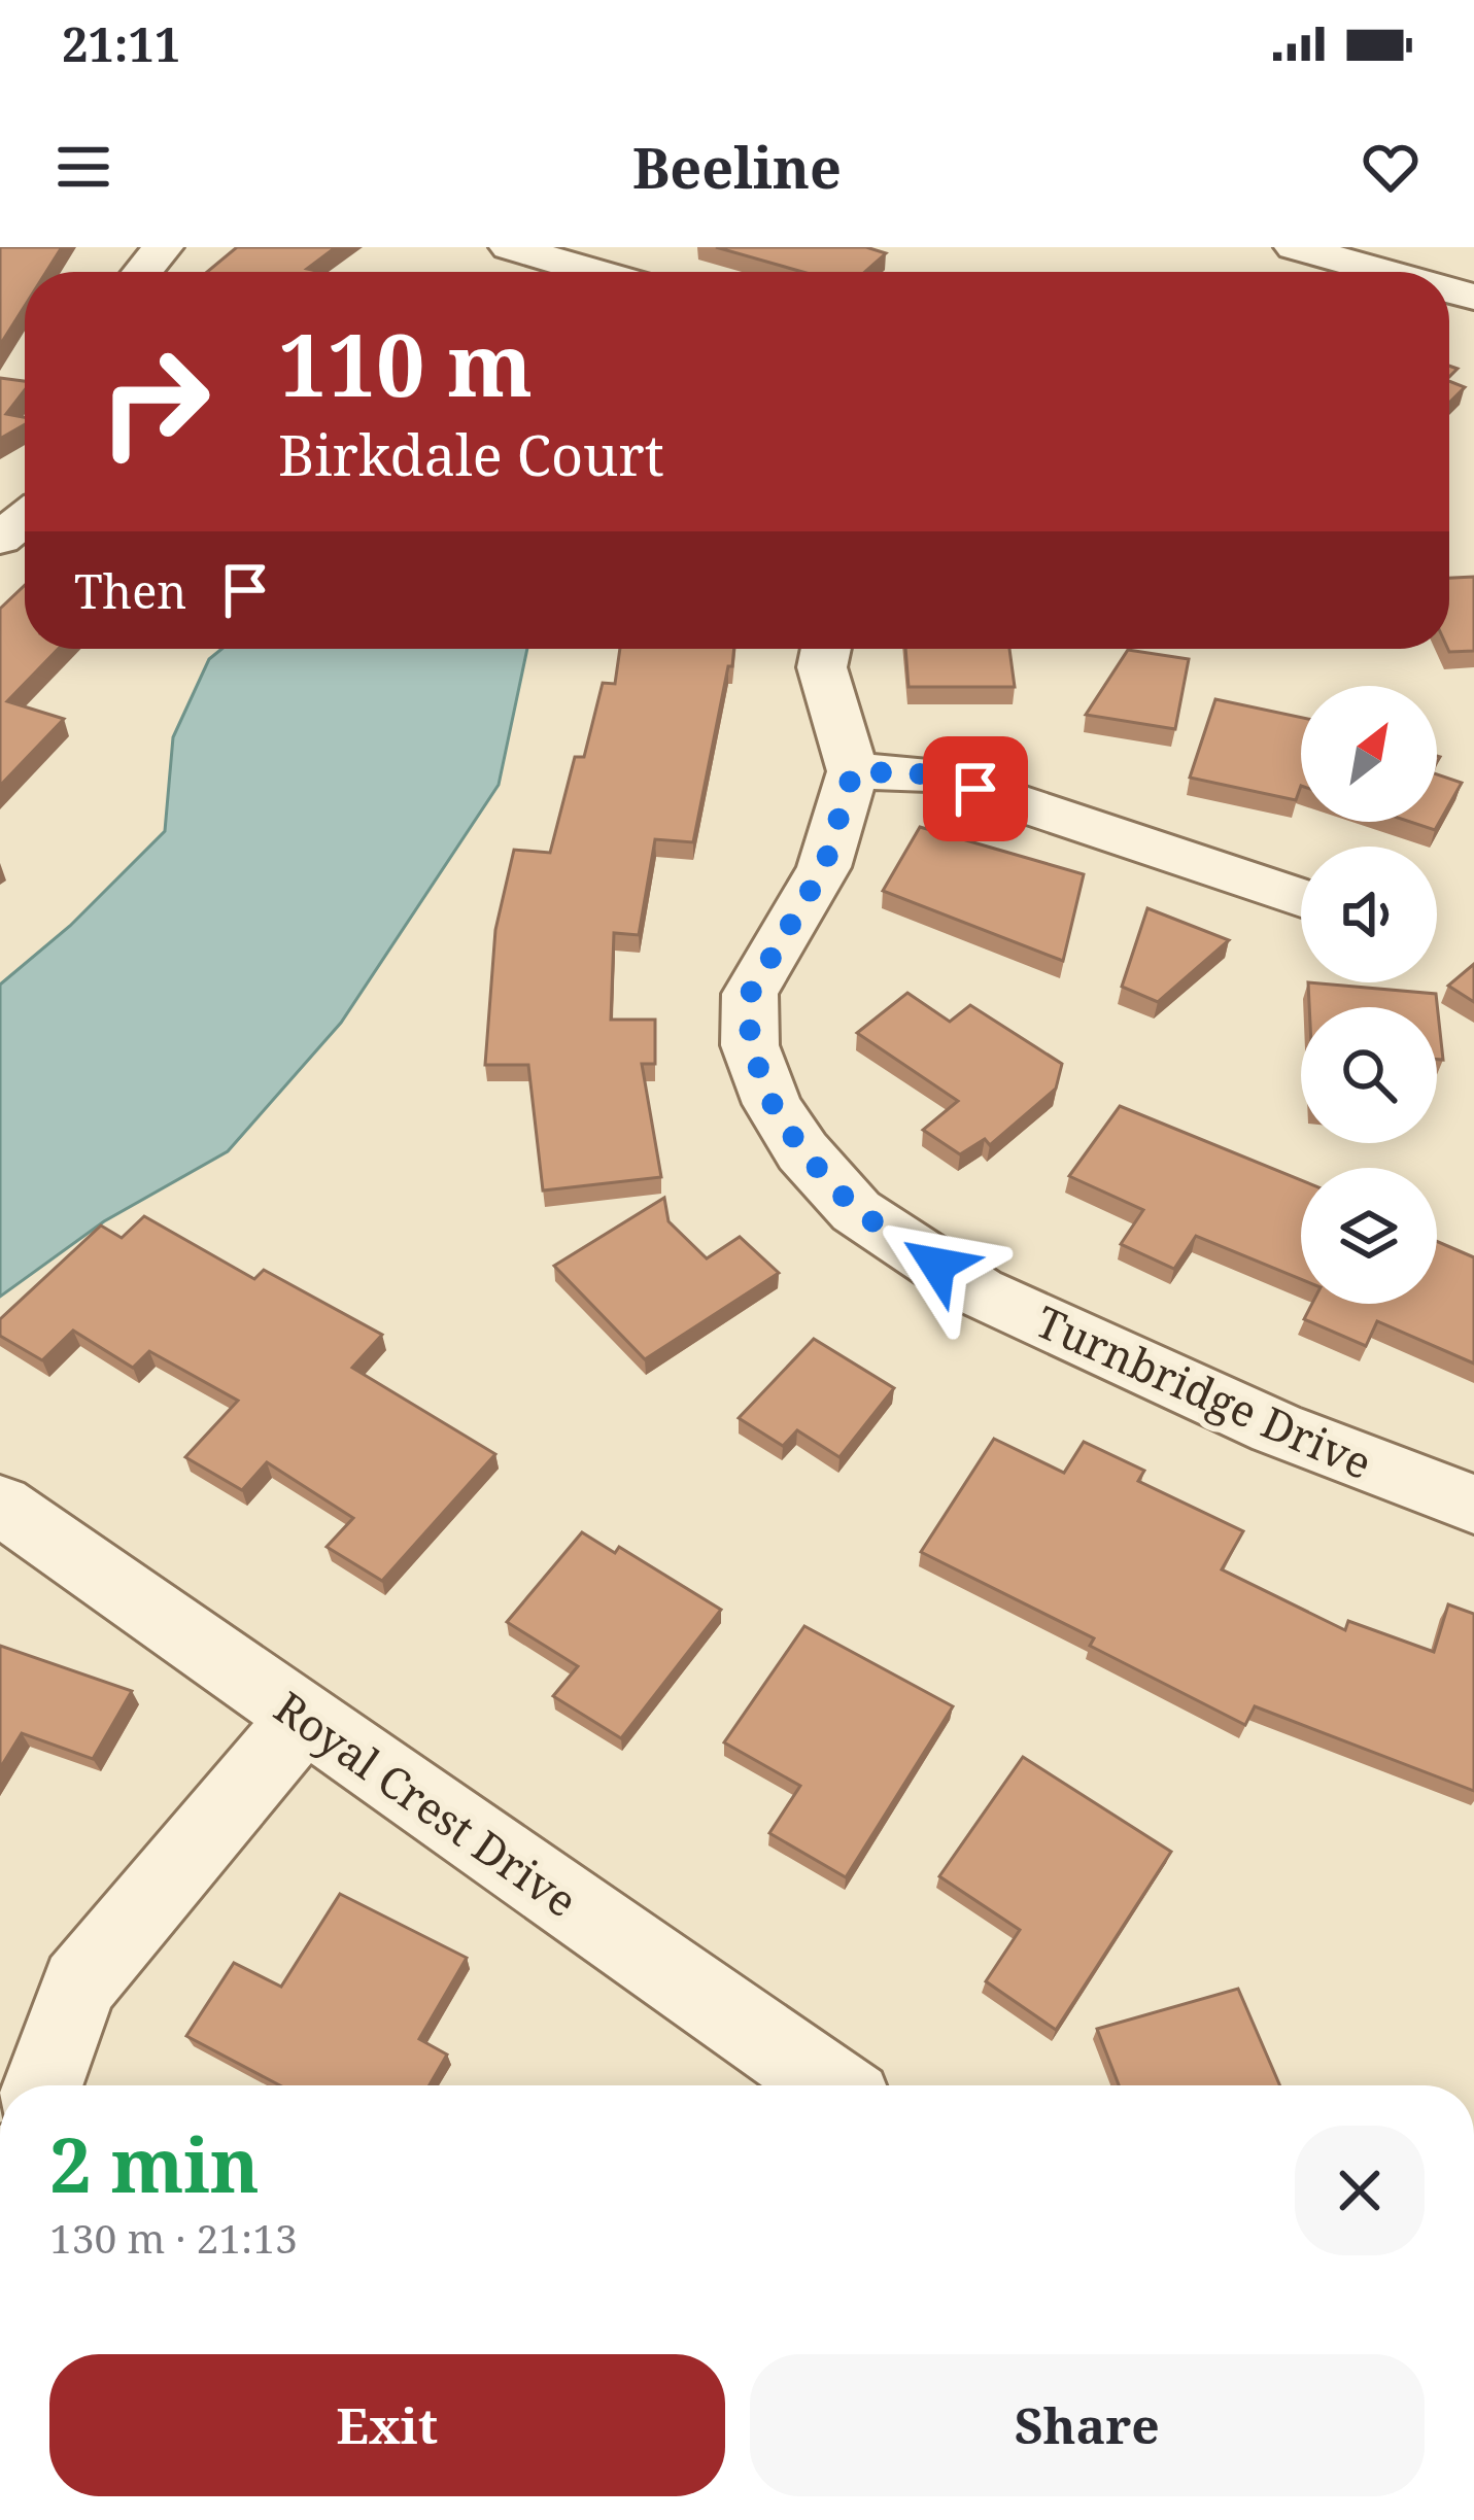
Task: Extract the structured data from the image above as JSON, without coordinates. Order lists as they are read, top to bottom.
{
  "streets": {
    "street": ["Turnbridge Drive", "Royal Crest Drive"]
  },
  "north": "top right",
  "page": {
    "status": "21:11",
    "header": "Beeline",
    "turn": ["110 m", "Birkdale Court"],
    "then": "Then",
    "heading": ["2 min", "130 m · 21:13"],
    "buttons": ["Exit", "Share"]
  }
}
